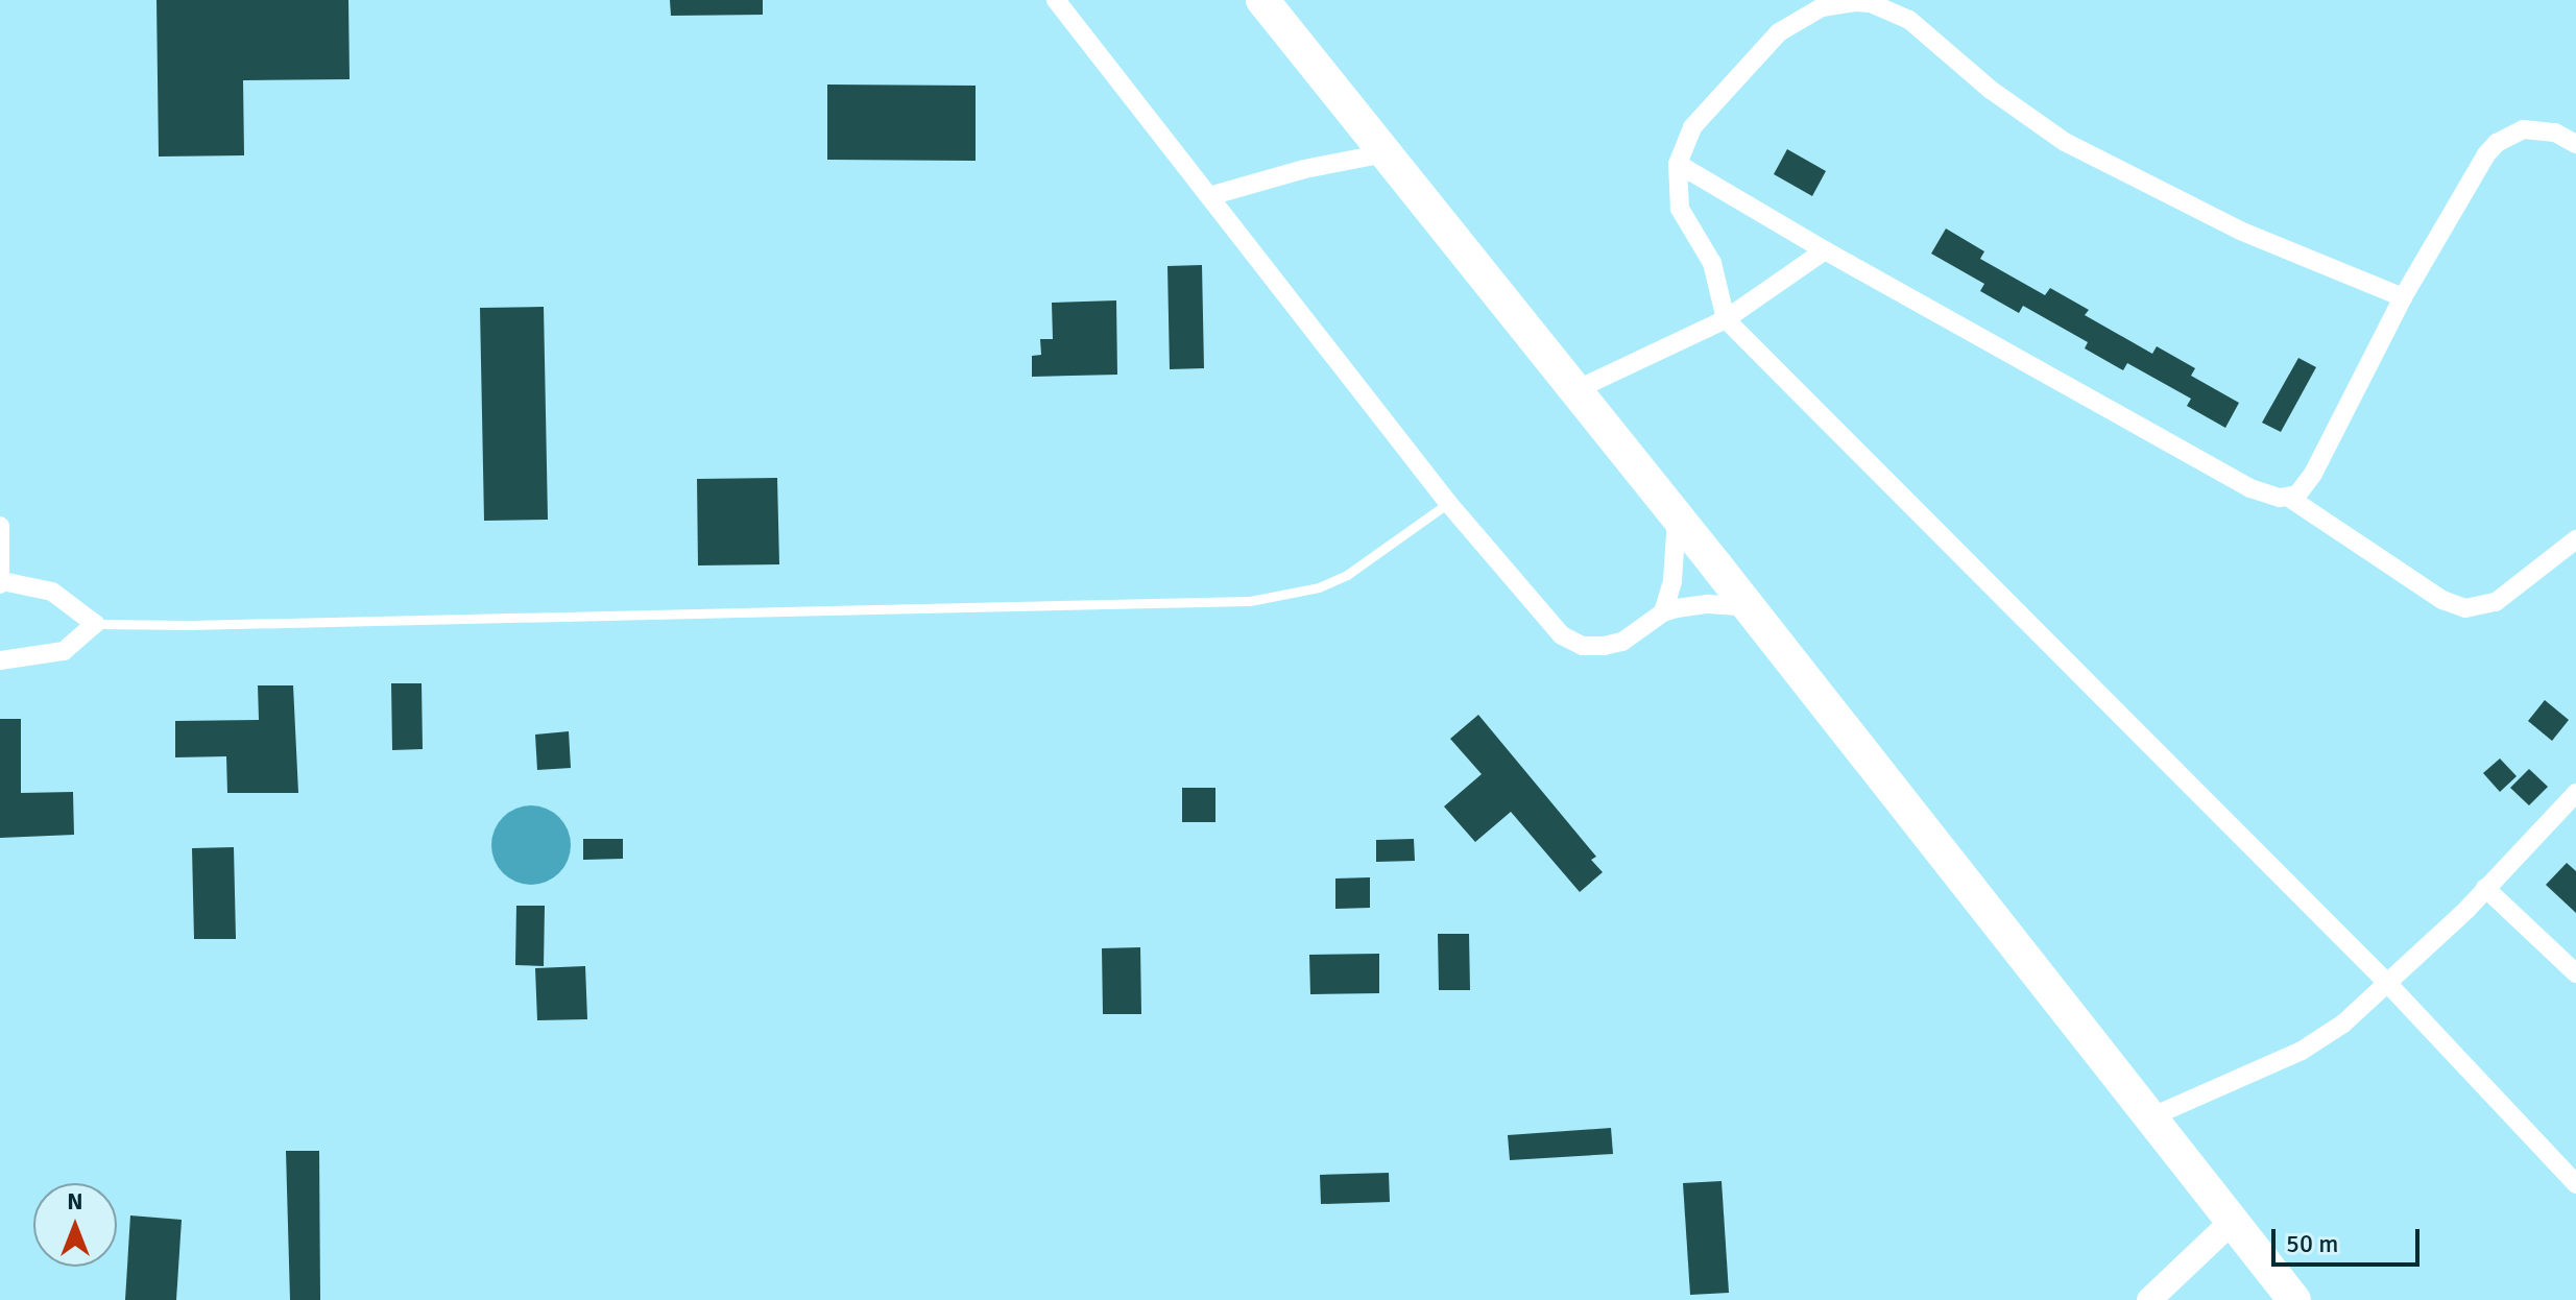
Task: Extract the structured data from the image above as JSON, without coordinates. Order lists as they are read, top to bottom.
{
  "scale_bar": "50 m",
  "north": "top"
}
